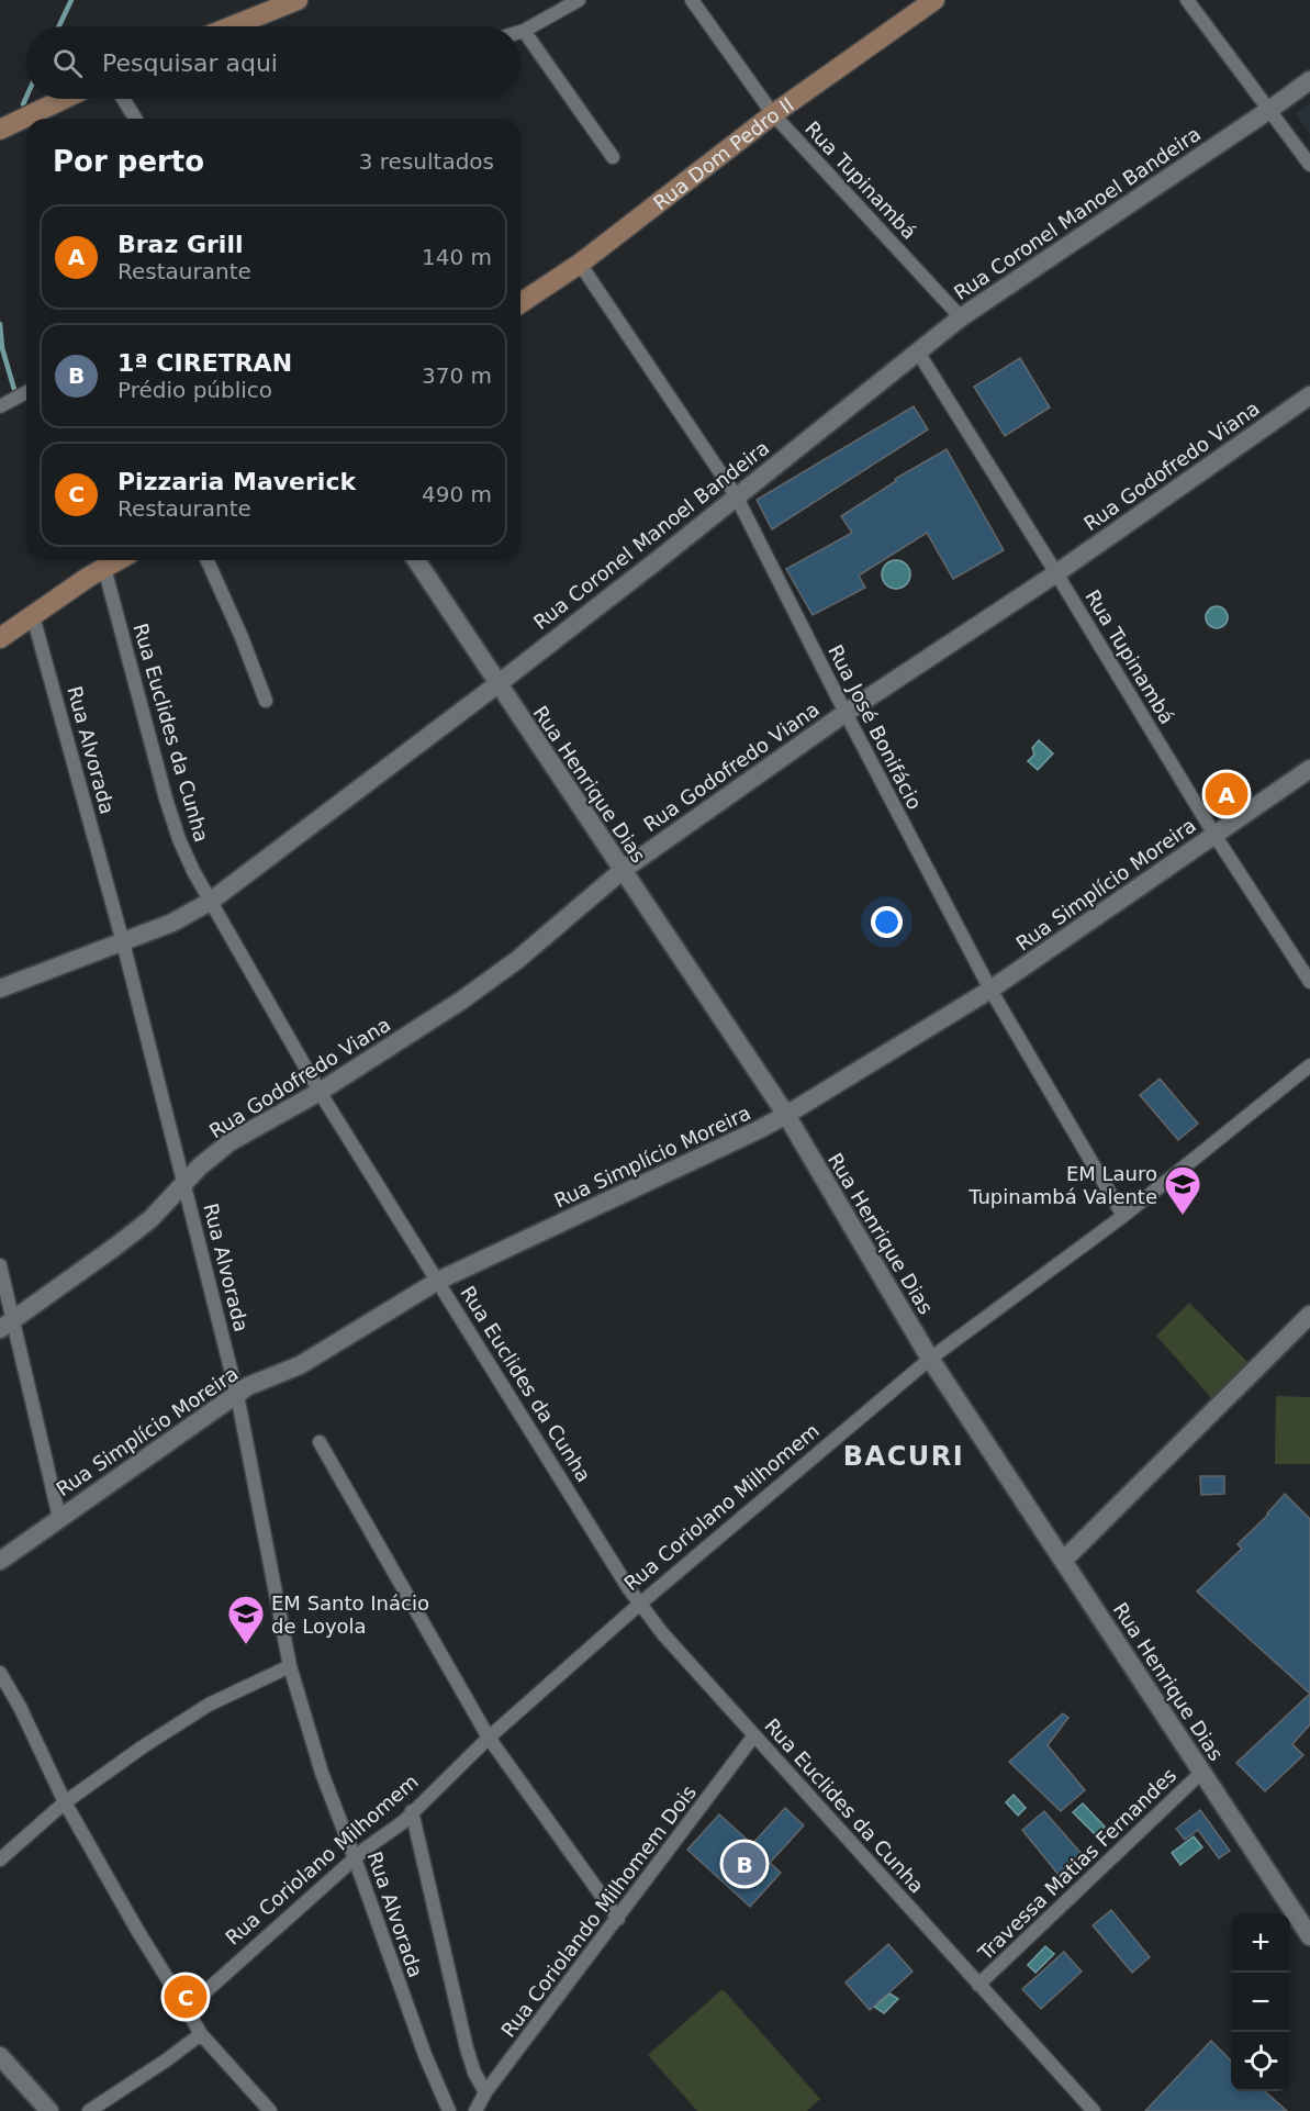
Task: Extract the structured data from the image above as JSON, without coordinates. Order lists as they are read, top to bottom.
{
  "streets": {
    "main road": ["Rua Dom Pedro II"],
    "street": [
      "Rua Tupinambá",
      "Rua Coronel Manoel Bandeira",
      "Rua Godofredo Viana",
      "Rua José Bonifácio",
      "Rua Euclides da Cunha",
      "Rua Alvorada",
      "Rua Henrique Dias",
      "Rua Simplício Moreira",
      "Rua Coriolano Milhomem",
      "Travessa Matias Fernandes",
      "Rua Coriolando Milhomem Dois"
    ]
  },
  "crossings": [
    ["Rua Dom Pedro II", "Rua Tupinambá"],
    ["Rua Dom Pedro II", "Rua José Bonifácio"],
    ["Rua Tupinambá", "Rua Coronel Manoel Bandeira"],
    ["Rua Tupinambá", "Rua Godofredo Viana"],
    ["Rua Tupinambá", "Rua Simplício Moreira"],
    ["Rua Coronel Manoel Bandeira", "Rua José Bonifácio"],
    ["Rua Coronel Manoel Bandeira", "Rua Euclides da Cunha"],
    ["Rua Coronel Manoel Bandeira", "Rua Alvorada"],
    ["Rua Coronel Manoel Bandeira", "Rua Henrique Dias"],
    ["Rua Godofredo Viana", "Rua José Bonifácio"],
    ["Rua Godofredo Viana", "Rua Euclides da Cunha"],
    ["Rua Godofredo Viana", "Rua Alvorada"],
    ["Rua Godofredo Viana", "Rua Henrique Dias"],
    ["Rua José Bonifácio", "Rua Simplício Moreira"],
    ["Rua José Bonifácio", "Rua Coriolano Milhomem"],
    ["Rua Euclides da Cunha", "Rua Simplício Moreira"],
    ["Rua Euclides da Cunha", "Rua Coriolano Milhomem"],
    ["Rua Euclides da Cunha", "Travessa Matias Fernandes"],
    ["Rua Euclides da Cunha", "Rua Coriolando Milhomem Dois"],
    ["Rua Alvorada", "Rua Simplício Moreira"],
    ["Rua Alvorada", "Rua Coriolano Milhomem"],
    ["Rua Alvorada", "Rua Coriolando Milhomem Dois"],
    ["Rua Henrique Dias", "Rua Simplício Moreira"],
    ["Rua Henrique Dias", "Rua Coriolano Milhomem"],
    ["Rua Henrique Dias", "Travessa Matias Fernandes"]
  ],
  "districts": ["BACURI"],
  "places": {
    "school or university": ["EM Lauro Tupinambá Valente", "EM Santo Inácio de Loyola"]
  },
  "page": {
    "search": "Pesquisar aqui",
    "heading": ["Por perto", "3 resultados"],
    "list": [
      {
        "mark": "A",
        "name": "Braz Grill",
        "note": "Restaurante",
        "value": "140 m"
      },
      {
        "mark": "B",
        "name": "1ª CIRETRAN",
        "note": "Prédio público",
        "value": "370 m"
      },
      {
        "mark": "C",
        "name": "Pizzaria Maverick",
        "note": "Restaurante",
        "value": "490 m"
      }
    ],
    "pins": ["A", "B", "C"],
    "map_buttons": ["+", "−"]
  }
}
